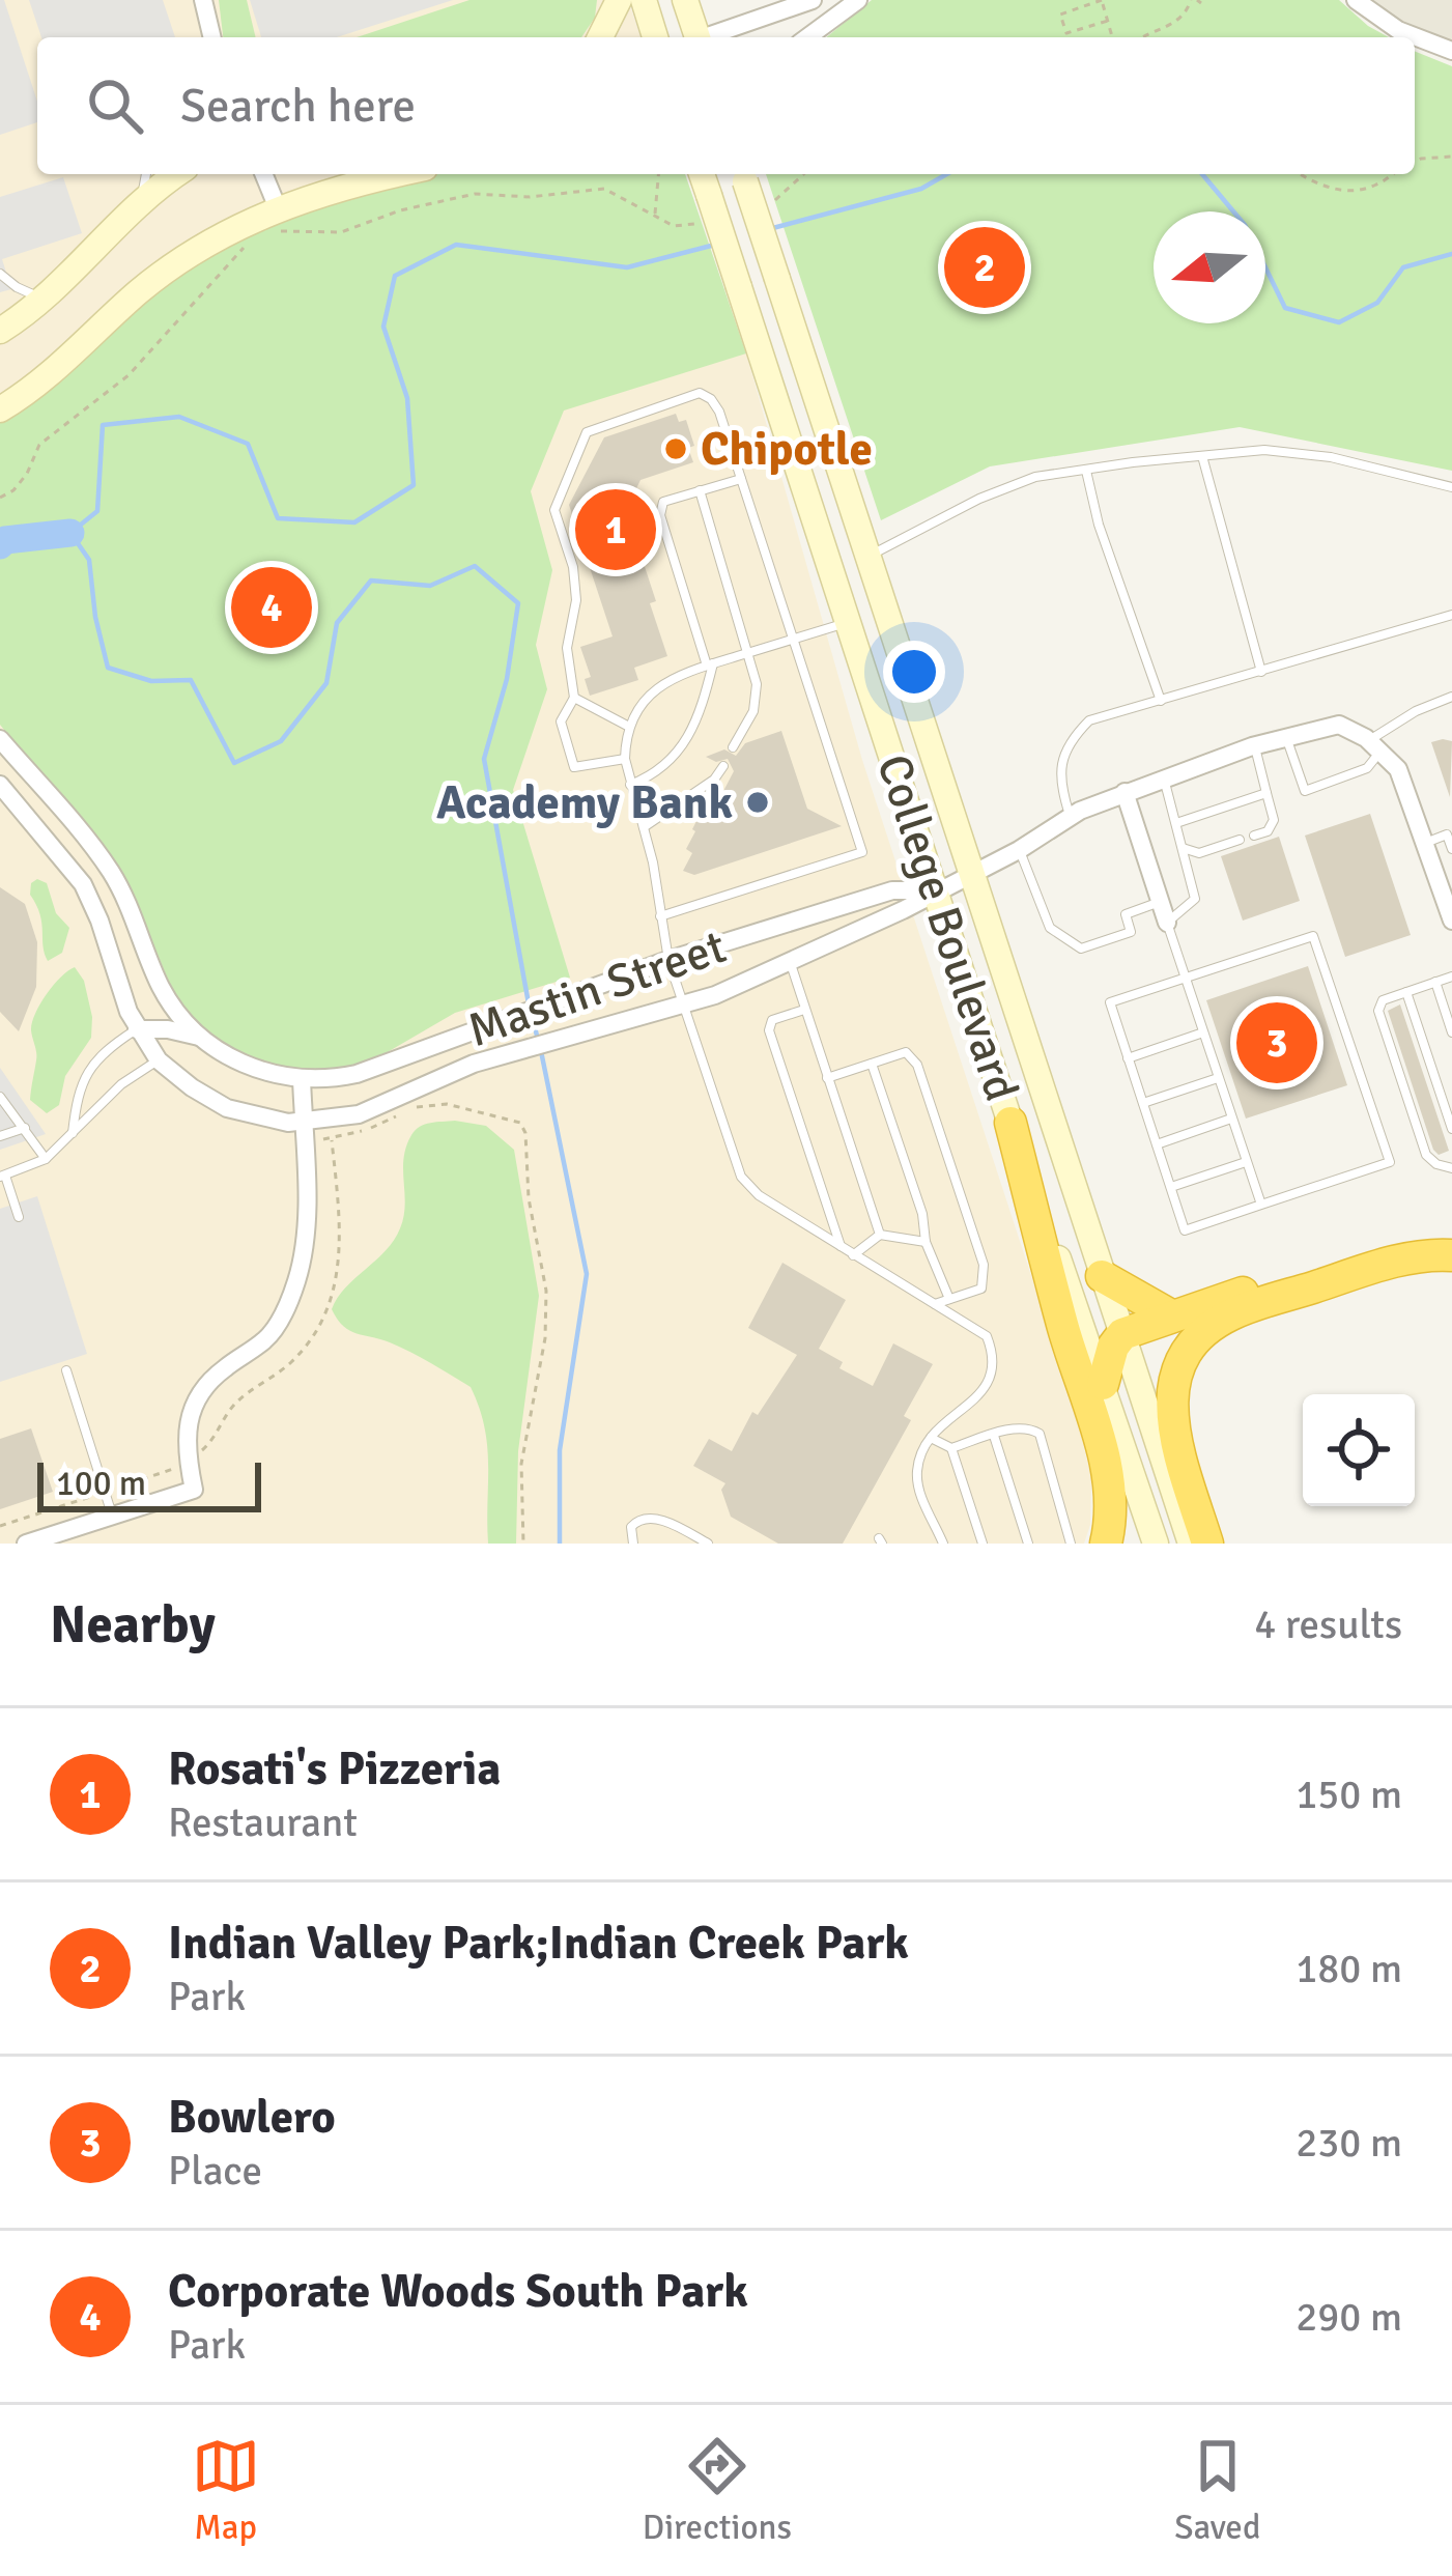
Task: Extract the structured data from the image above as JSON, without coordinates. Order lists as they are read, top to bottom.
{
  "streets": {
    "main road": ["College Boulevard"],
    "street": ["Mastin Street"]
  },
  "crossings": [
    ["College Boulevard", "Mastin Street"]
  ],
  "places": ["Chipotle", "Academy Bank"],
  "scale_bar": "100 m",
  "north": "left",
  "page": {
    "search": "Search here",
    "pins": [
      "2",
      "1",
      "4",
      "3"
    ],
    "scale": "100 m",
    "heading": ["Nearby", "4 results"],
    "list": [
      {
        "mark": "1",
        "name": "Rosati's Pizzeria",
        "note": "Restaurant",
        "value": "150 m"
      },
      {
        "mark": "2",
        "name": "Indian Valley Park;Indian Creek Park",
        "note": "Park",
        "value": "180 m"
      },
      {
        "mark": "3",
        "name": "Bowlero",
        "note": "Place",
        "value": "230 m"
      },
      {
        "mark": "4",
        "name": "Corporate Woods South Park",
        "note": "Park",
        "value": "290 m"
      }
    ],
    "nav": ["Map", "Directions", "Saved"]
  }
}
